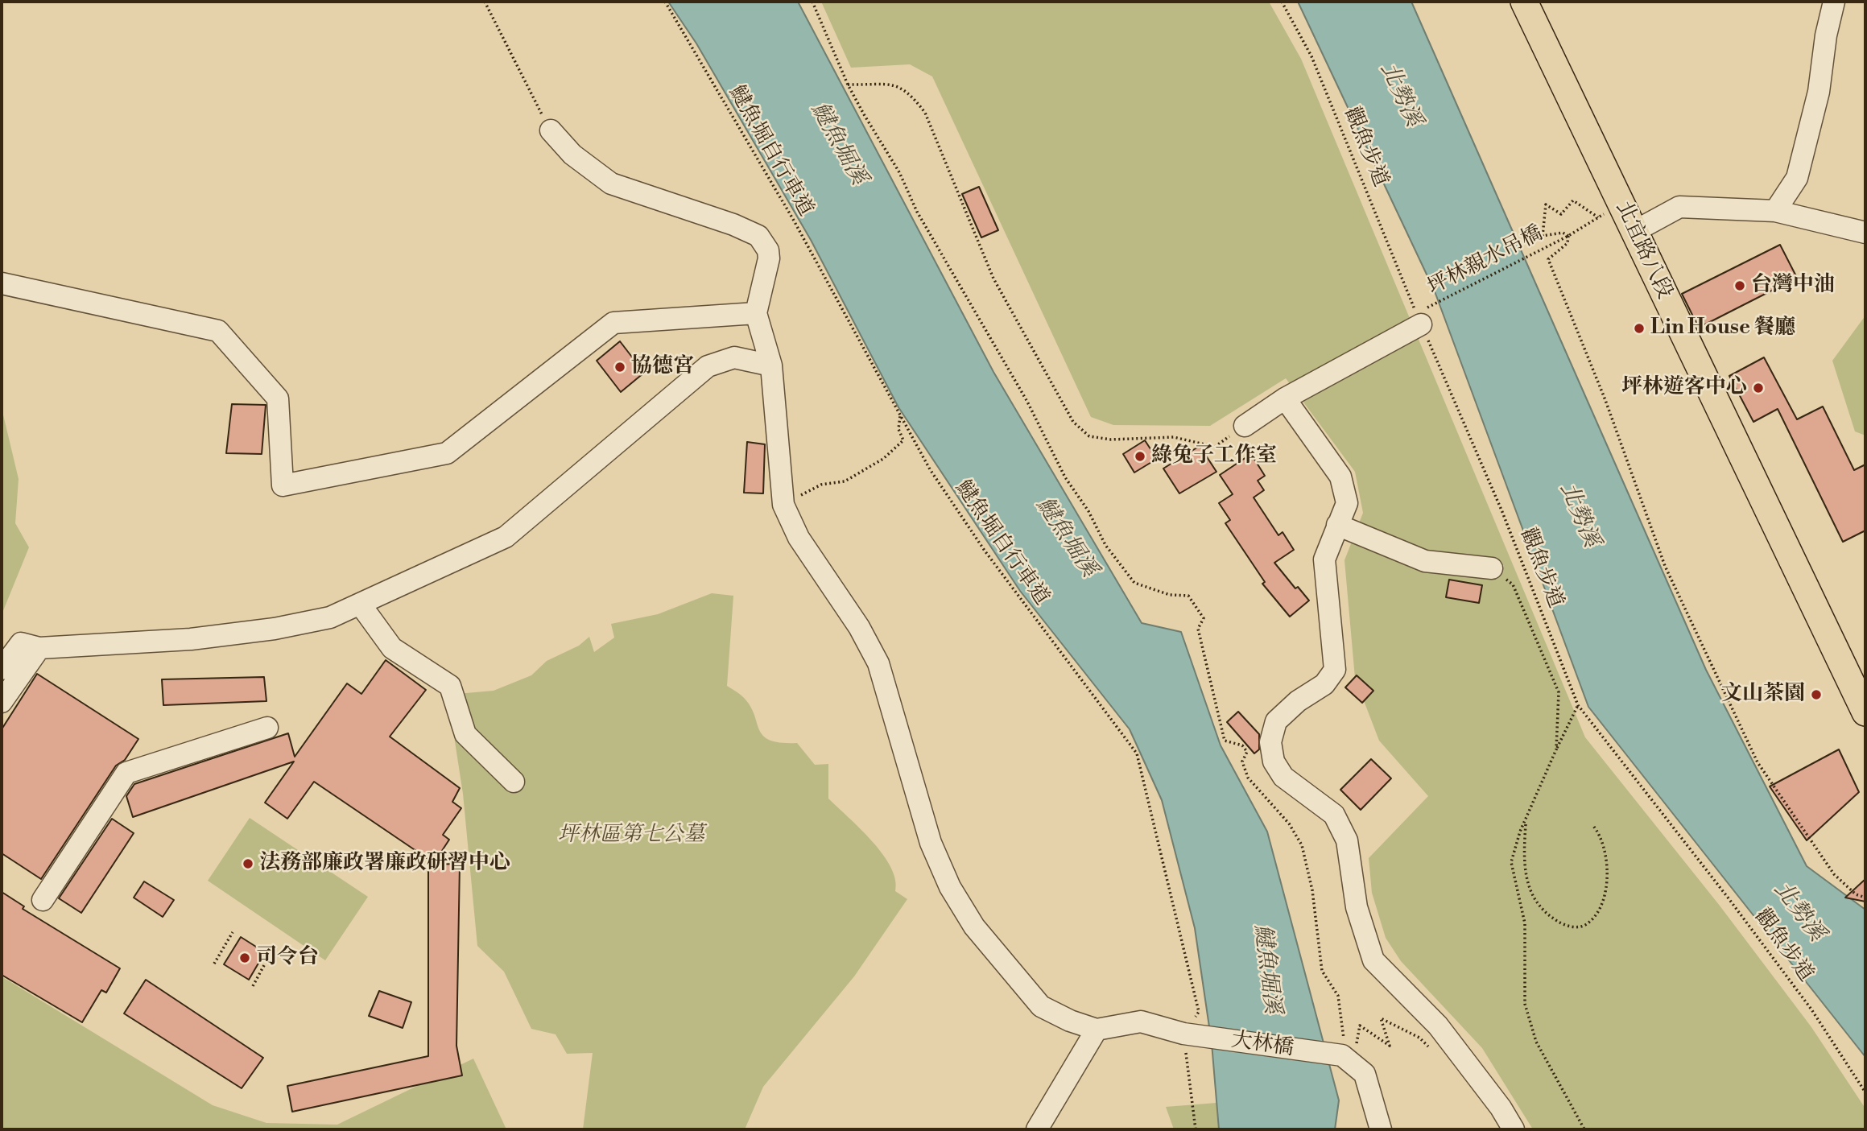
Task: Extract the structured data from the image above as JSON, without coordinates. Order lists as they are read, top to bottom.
{
  "streets": {
    "main road": ["北宜路八段"],
    "street": ["大林橋"],
    "path": ["觀魚步道", "𩻸魚堀自行車道", "坪林親水吊橋"]
  },
  "crossings": [
    ["觀魚步道", "坪林親水吊橋"],
    ["𩻸魚堀自行車道", "大林橋"]
  ],
  "water": ["北勢溪", "𩻸魚堀溪"],
  "parks": ["坪林區第七公墓"],
  "places": [
    "台灣中油",
    "Lin House 餐廳",
    "協德宮",
    "坪林遊客中心",
    "綠兔子工作室",
    "文山茶園",
    "法務部廉政署廉政研習中心",
    "司令台"
  ]
}
